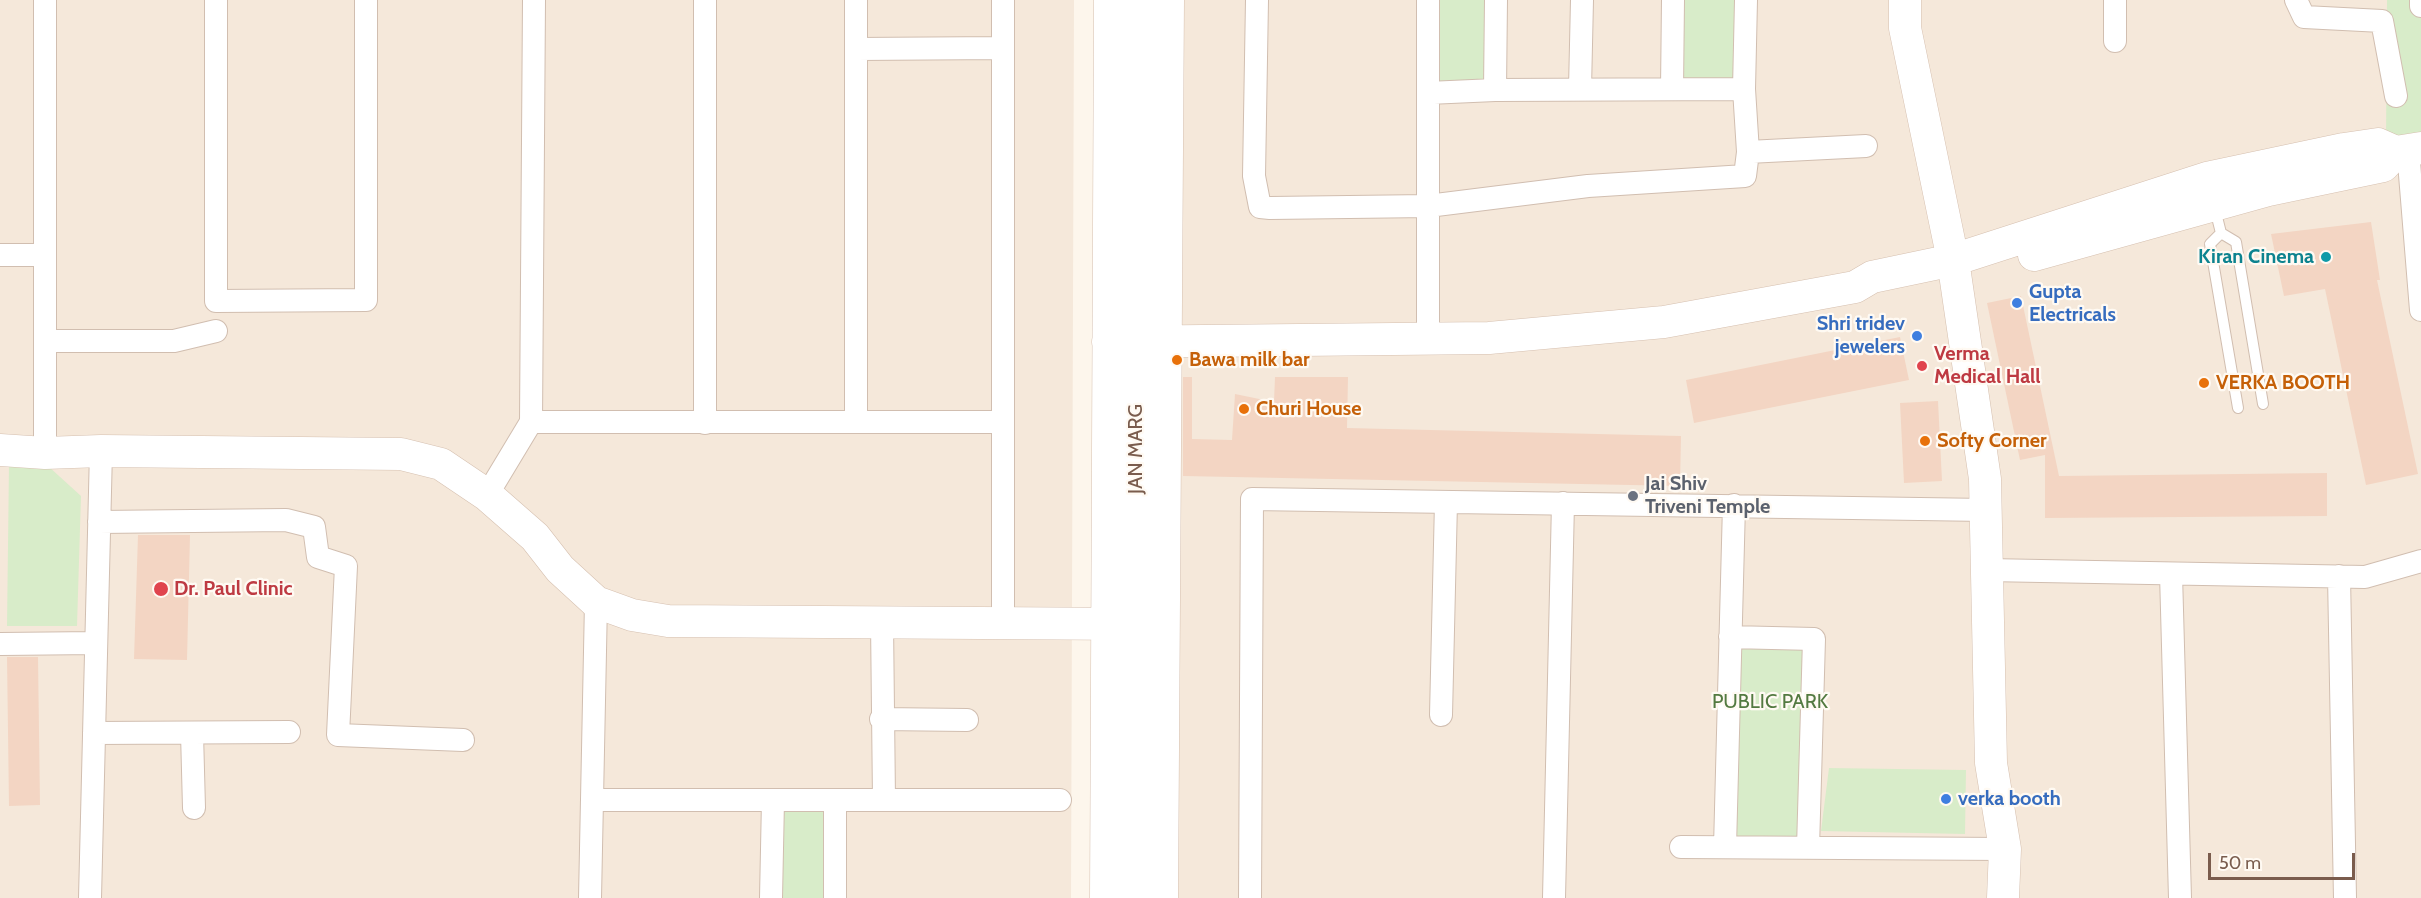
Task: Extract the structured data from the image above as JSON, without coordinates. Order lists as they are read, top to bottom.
{
  "streets": {
    "street": ["JAN MARG"]
  },
  "parks": ["PUBLIC PARK"],
  "places": [
    "Kiran Cinema",
    "Gupta Electricals",
    "Shri tridev jewelers",
    "Bawa milk bar",
    "Verma Medical Hall",
    "VERKA BOOTH",
    "Churi House",
    "Softy Corner",
    "Jai Shiv Triveni Temple",
    "Dr. Paul Clinic",
    "verka booth"
  ],
  "scale_bar": "50 m"
}
